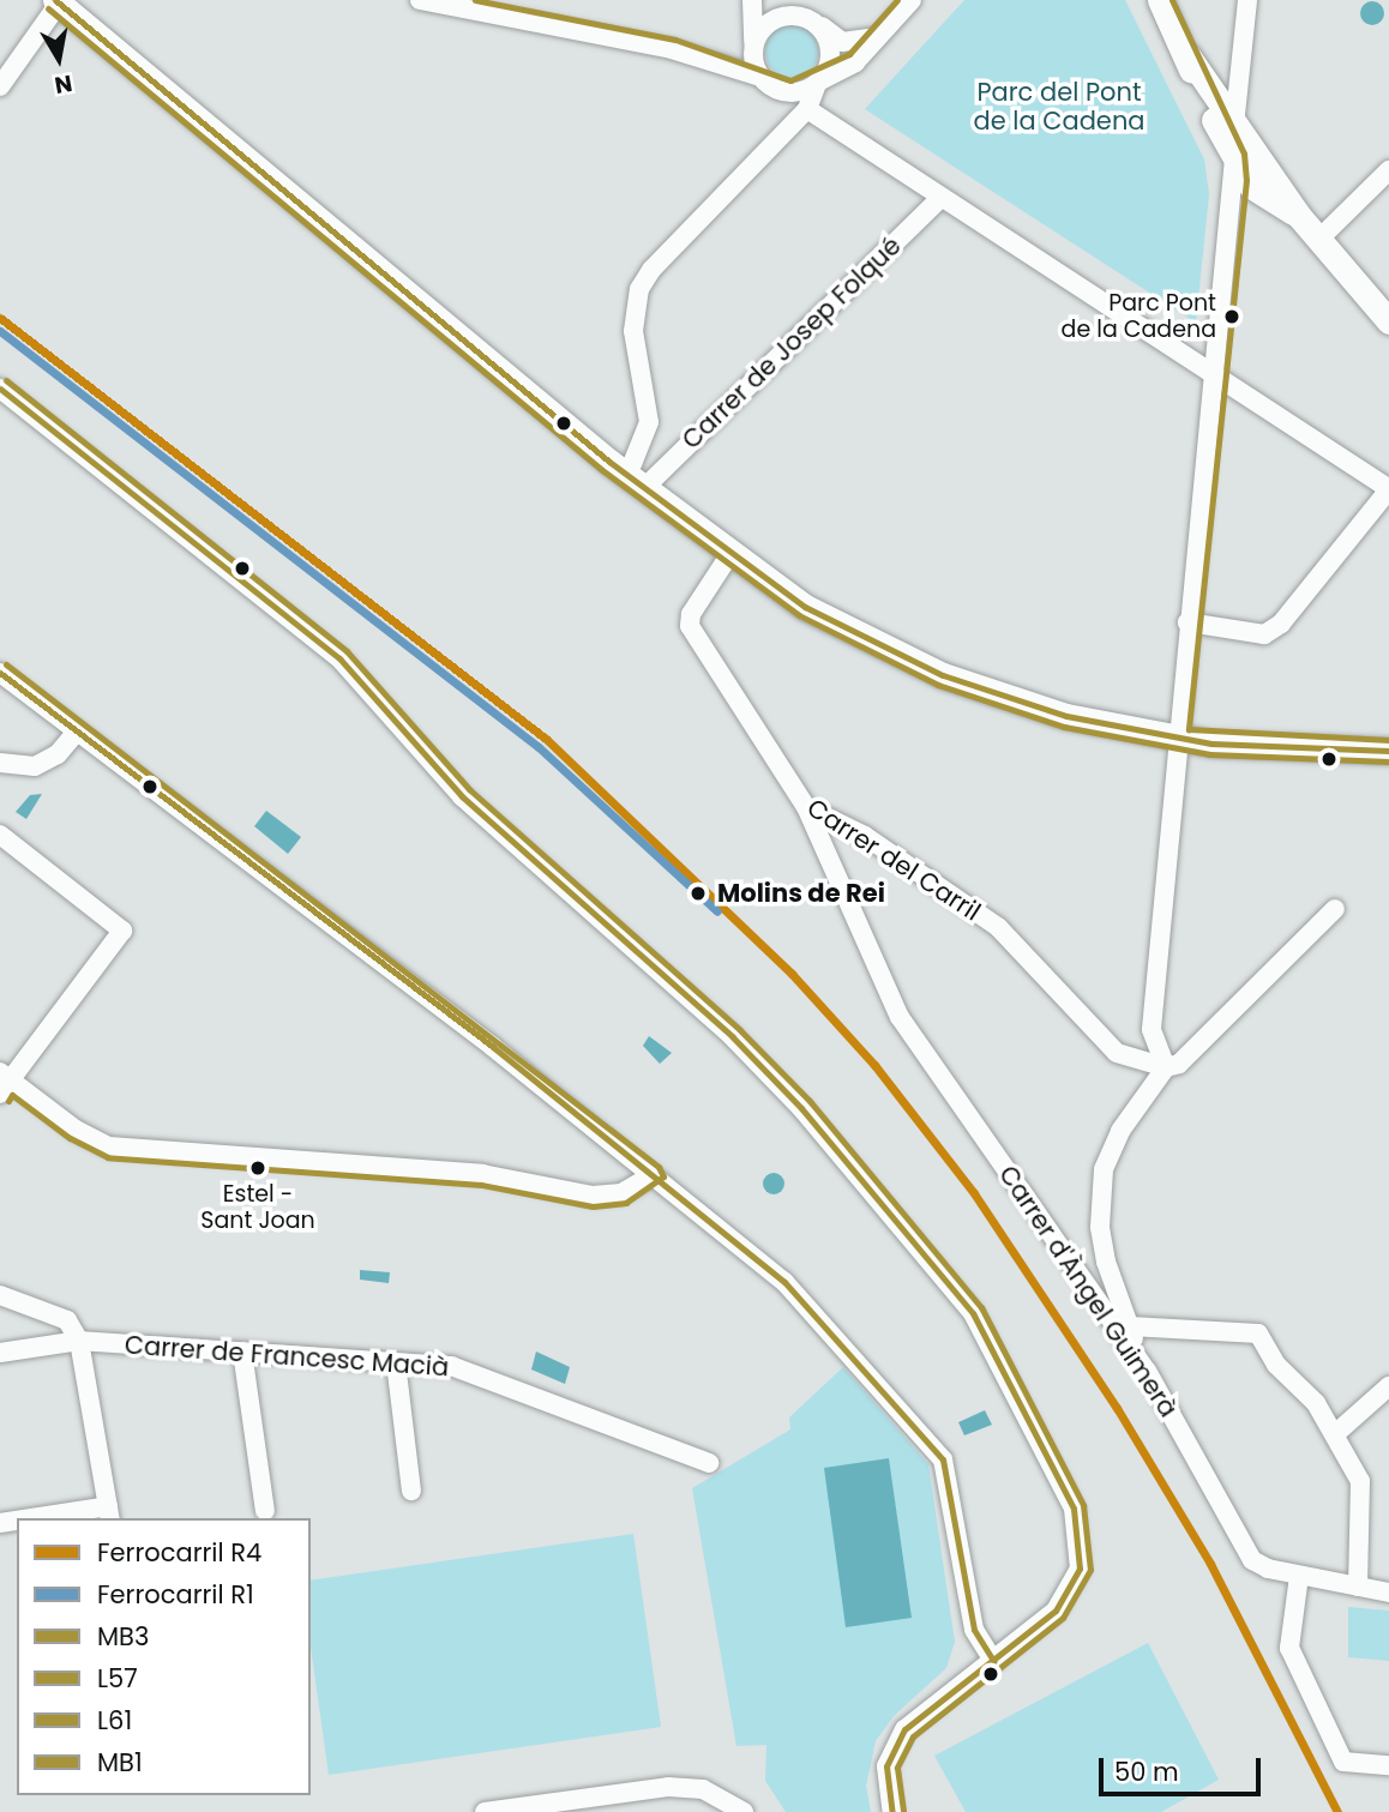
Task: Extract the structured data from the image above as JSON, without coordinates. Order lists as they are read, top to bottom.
{
  "streets": {
    "street": [
      "Carrer de Josep Folqué",
      "Carrer del Carril",
      "Carrer d'Àngel Guimerà",
      "Carrer de Francesc Macià"
    ]
  },
  "crossings": [
    ["Carrer del Carril", "Carrer d'Àngel Guimerà"]
  ],
  "parks": ["Parc del Pont de la Cadena"],
  "places": ["Parc Pont de la Cadena", "Molins de Rei", "Estel - Sant Joan"],
  "lines": [
    "transit line L57",
    "transit line MB1",
    "transit line L61",
    "rail line R4",
    "rail line R1",
    "transit line MB3"
  ],
  "legend": [
    "Ferrocarril R4",
    "Ferrocarril R1",
    "MB3",
    "L57",
    "L61",
    "MB1"
  ],
  "scale_bar": "50 m",
  "north": "bottom"
}
